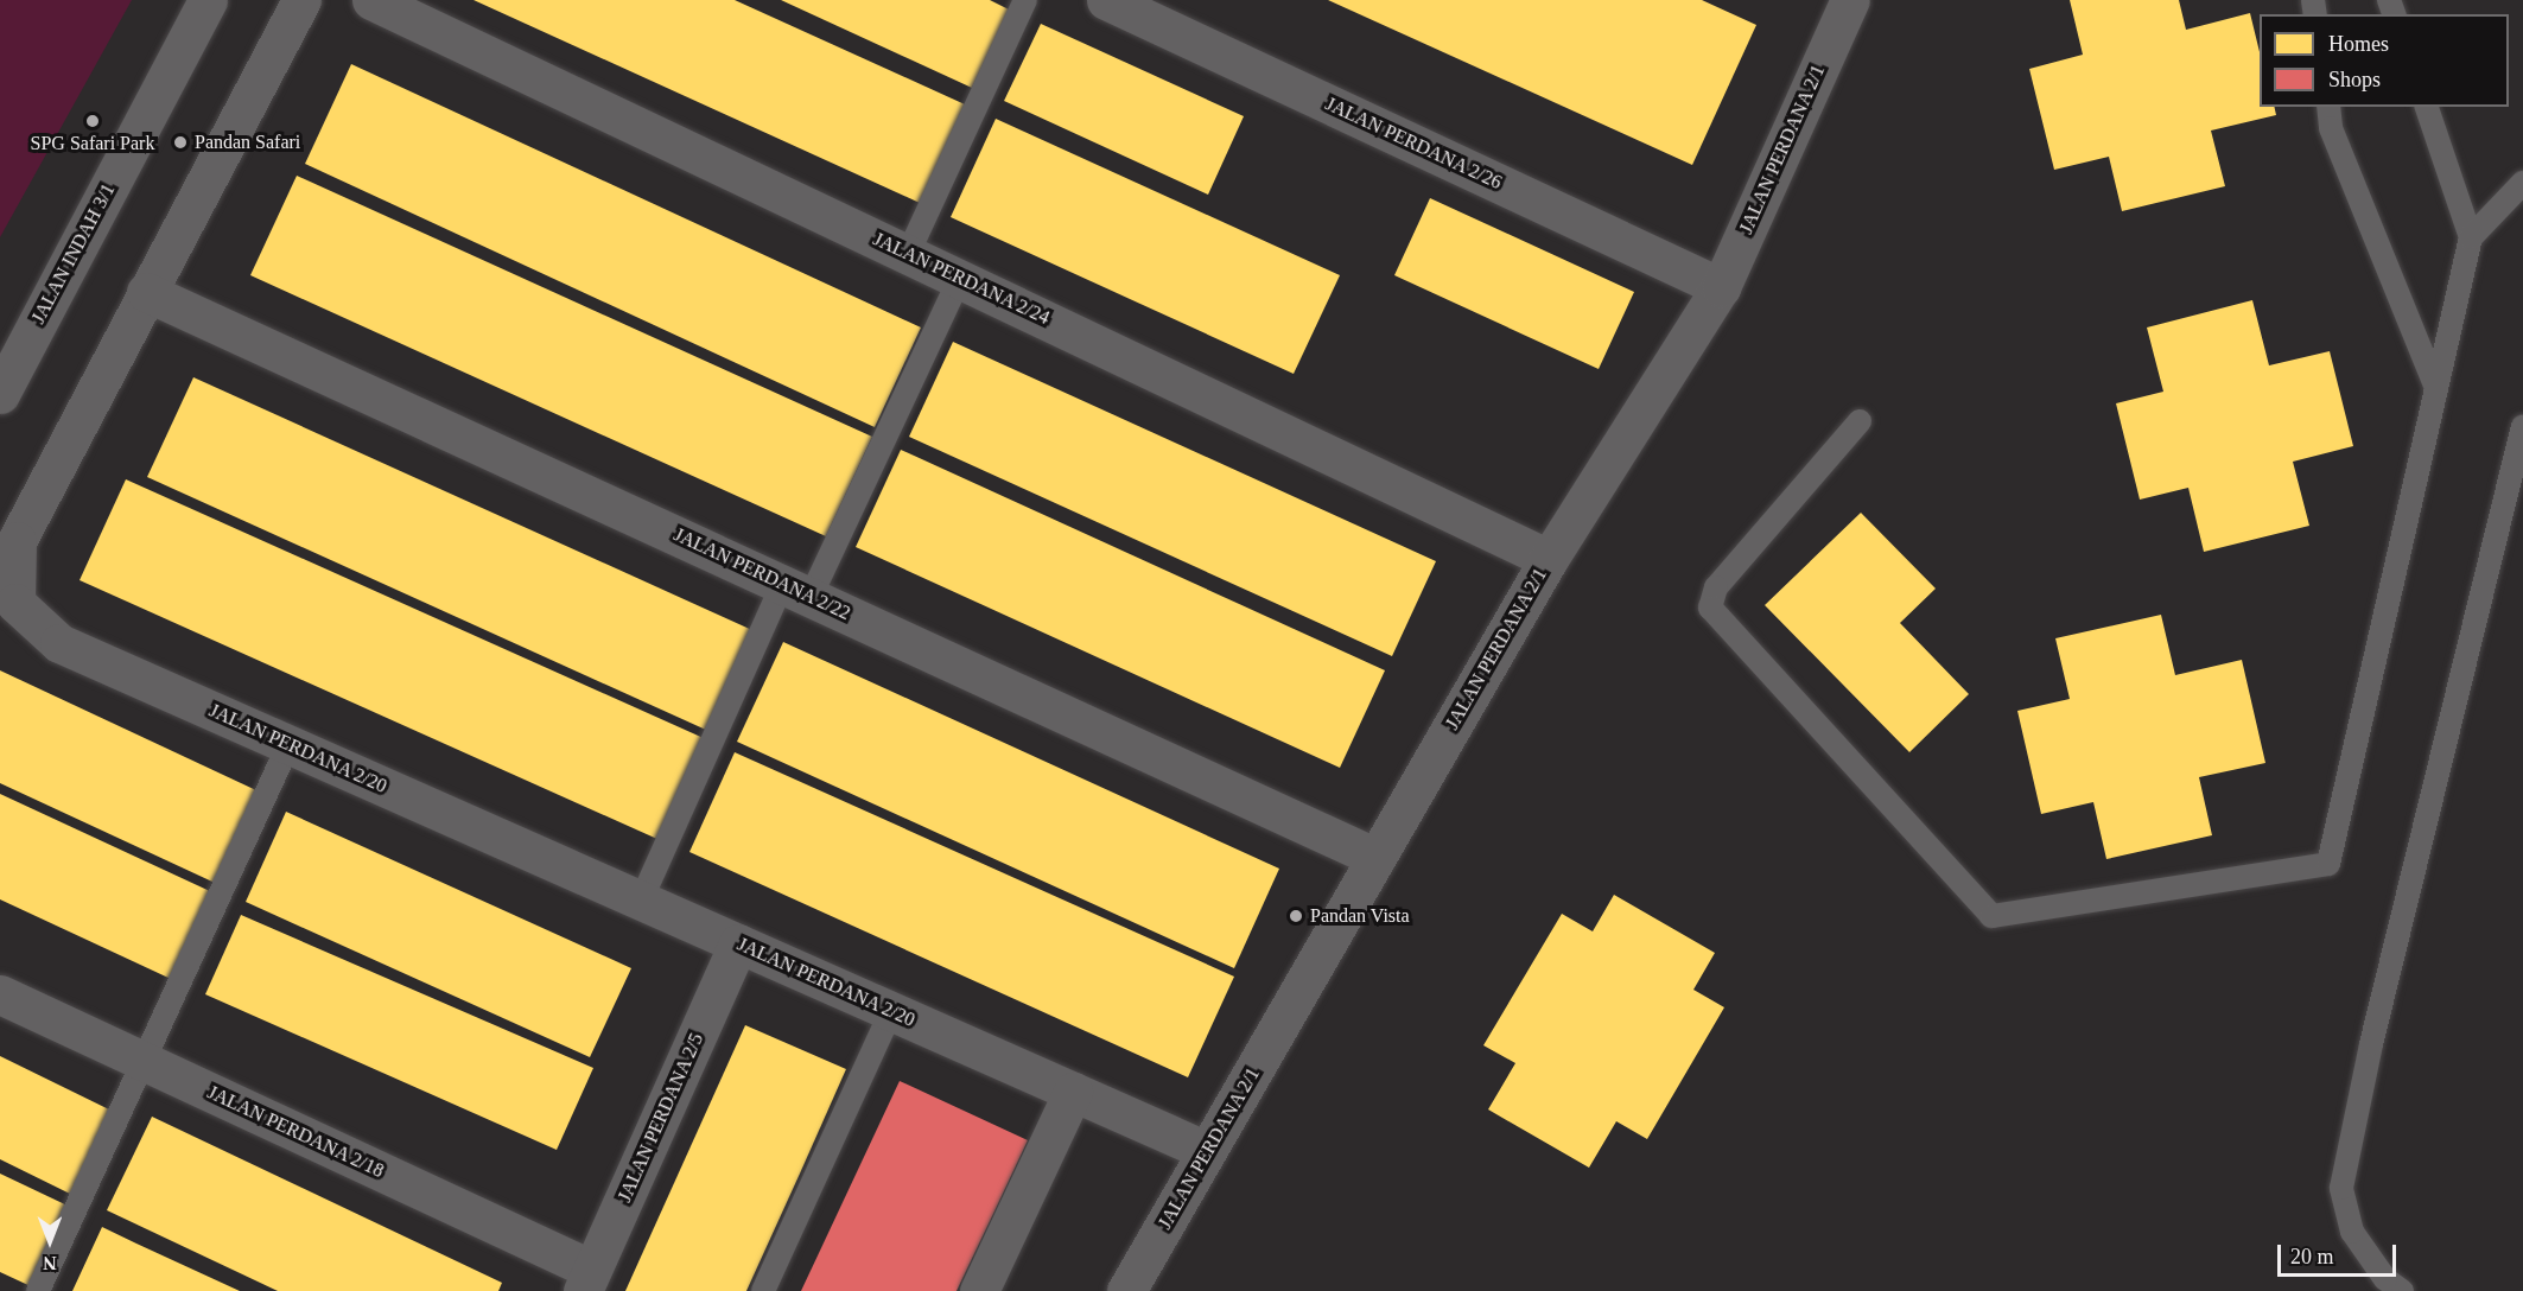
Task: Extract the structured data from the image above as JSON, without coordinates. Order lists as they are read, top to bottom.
{
  "streets": {
    "street": [
      "JALAN PERDANA 2/26",
      "JALAN PERDANA 2/1",
      "JALAN INDAH 3/1",
      "JALAN PERDANA 2/24",
      "JALAN PERDANA 2/22",
      "JALAN PERDANA 2/20",
      "JALAN PERDANA 2/5",
      "JALAN PERDANA 2/18"
    ]
  },
  "crossings": [
    ["JALAN PERDANA 2/26", "JALAN PERDANA 2/1"],
    ["JALAN PERDANA 2/1", "JALAN PERDANA 2/24"],
    ["JALAN PERDANA 2/1", "JALAN PERDANA 2/22"],
    ["JALAN PERDANA 2/1", "JALAN PERDANA 2/20"],
    ["JALAN PERDANA 2/22", "JALAN PERDANA 2/20"],
    ["JALAN PERDANA 2/20", "JALAN PERDANA 2/5"],
    ["JALAN PERDANA 2/5", "JALAN PERDANA 2/18"]
  ],
  "places": ["SPG Safari Park", "Pandan Safari", "Pandan Vista"],
  "legend": ["Homes", "Shops"],
  "scale_bar": "20 m",
  "north": "bottom"
}
